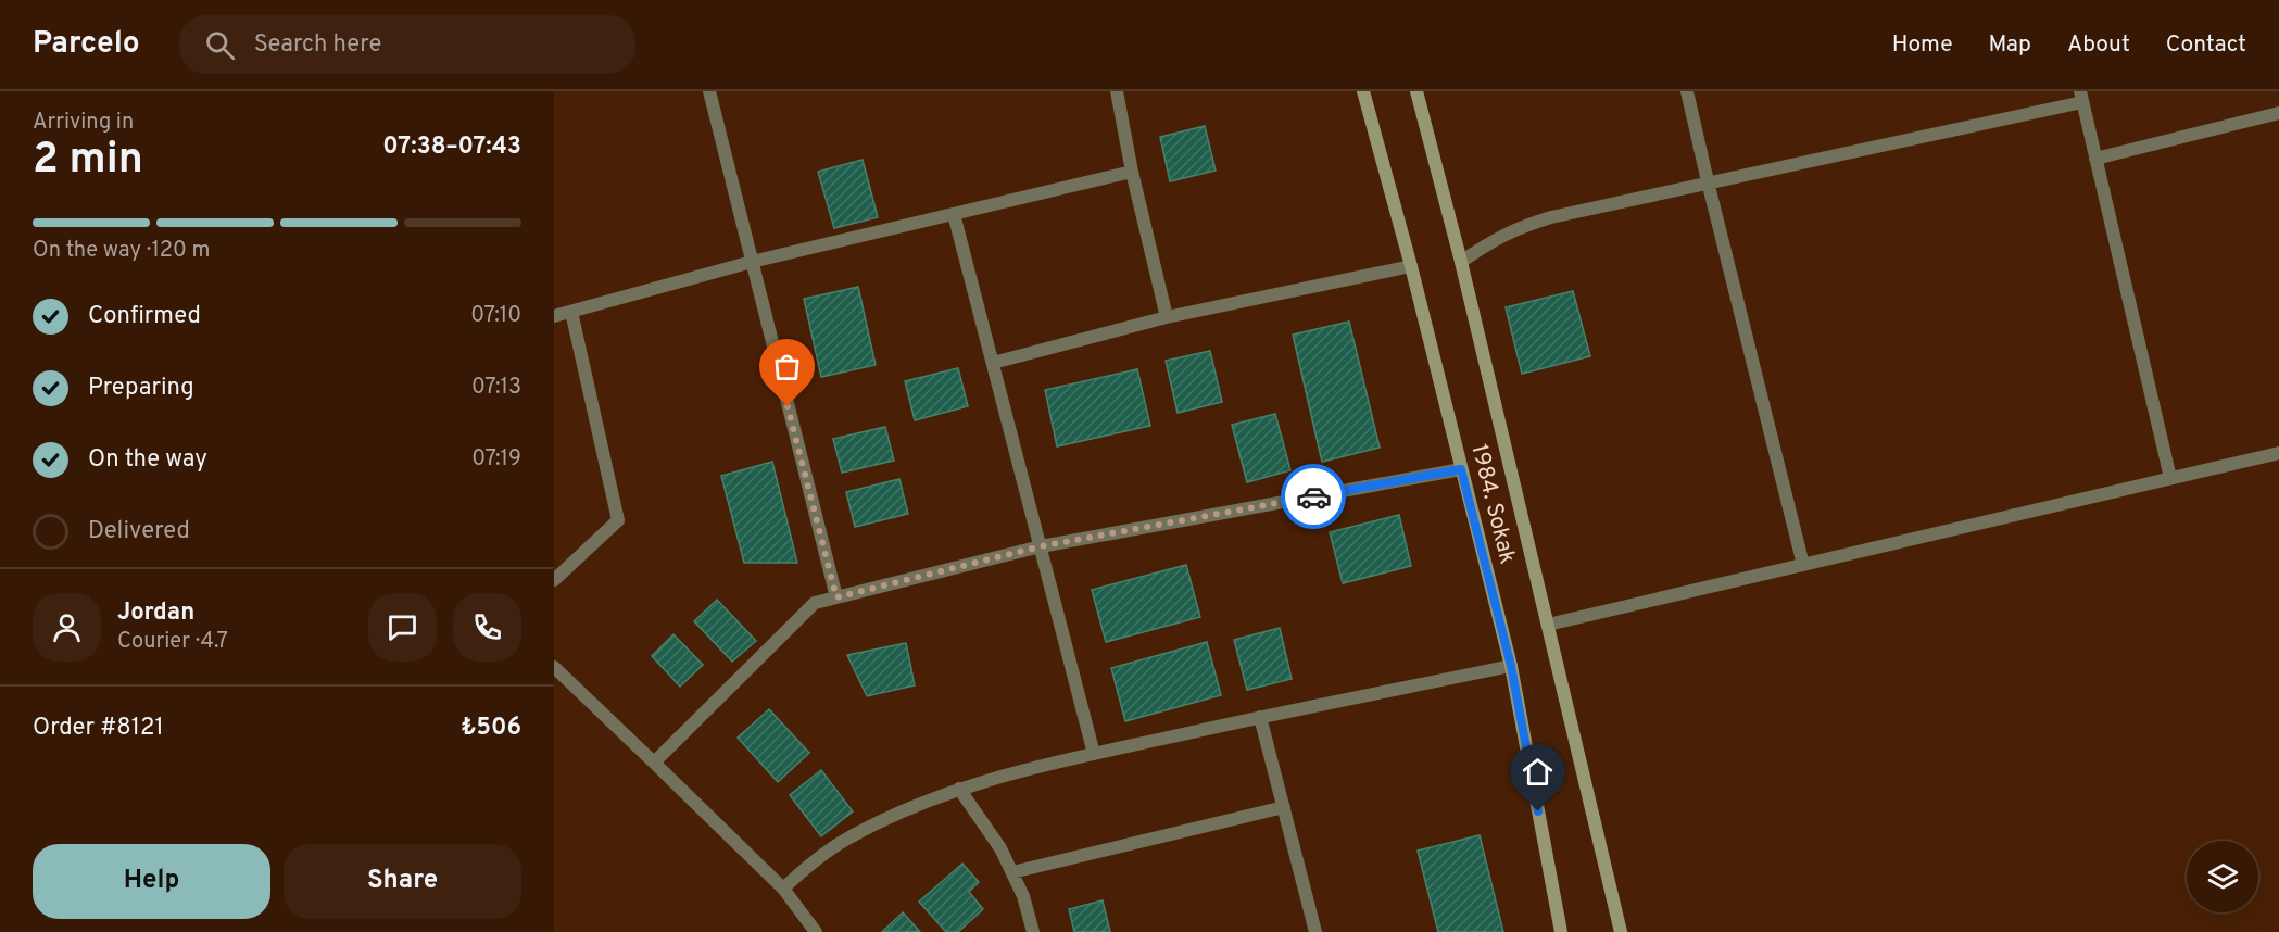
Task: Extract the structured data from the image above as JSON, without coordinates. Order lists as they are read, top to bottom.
{
  "streets": {
    "main road": ["1984. Sokak"]
  },
  "page": {
    "header": "Parcelo",
    "search": "Search here",
    "nav": [
      "Home",
      "Map",
      "About",
      "Contact"
    ],
    "heading": ["2 min", "Arriving in", "07:38–07:43"],
    "panel": [
      "Jordan",
      "Courier · 4.7",
      "Order #8121",
      "₺506"
    ],
    "bar": "On the way · 120 m",
    "list": [
      ["Confirmed", "07:10"],
      ["Preparing", "07:13"],
      ["On the way", "07:19"],
      "Delivered"
    ],
    "buttons": ["Help", "Share"]
  }
}
